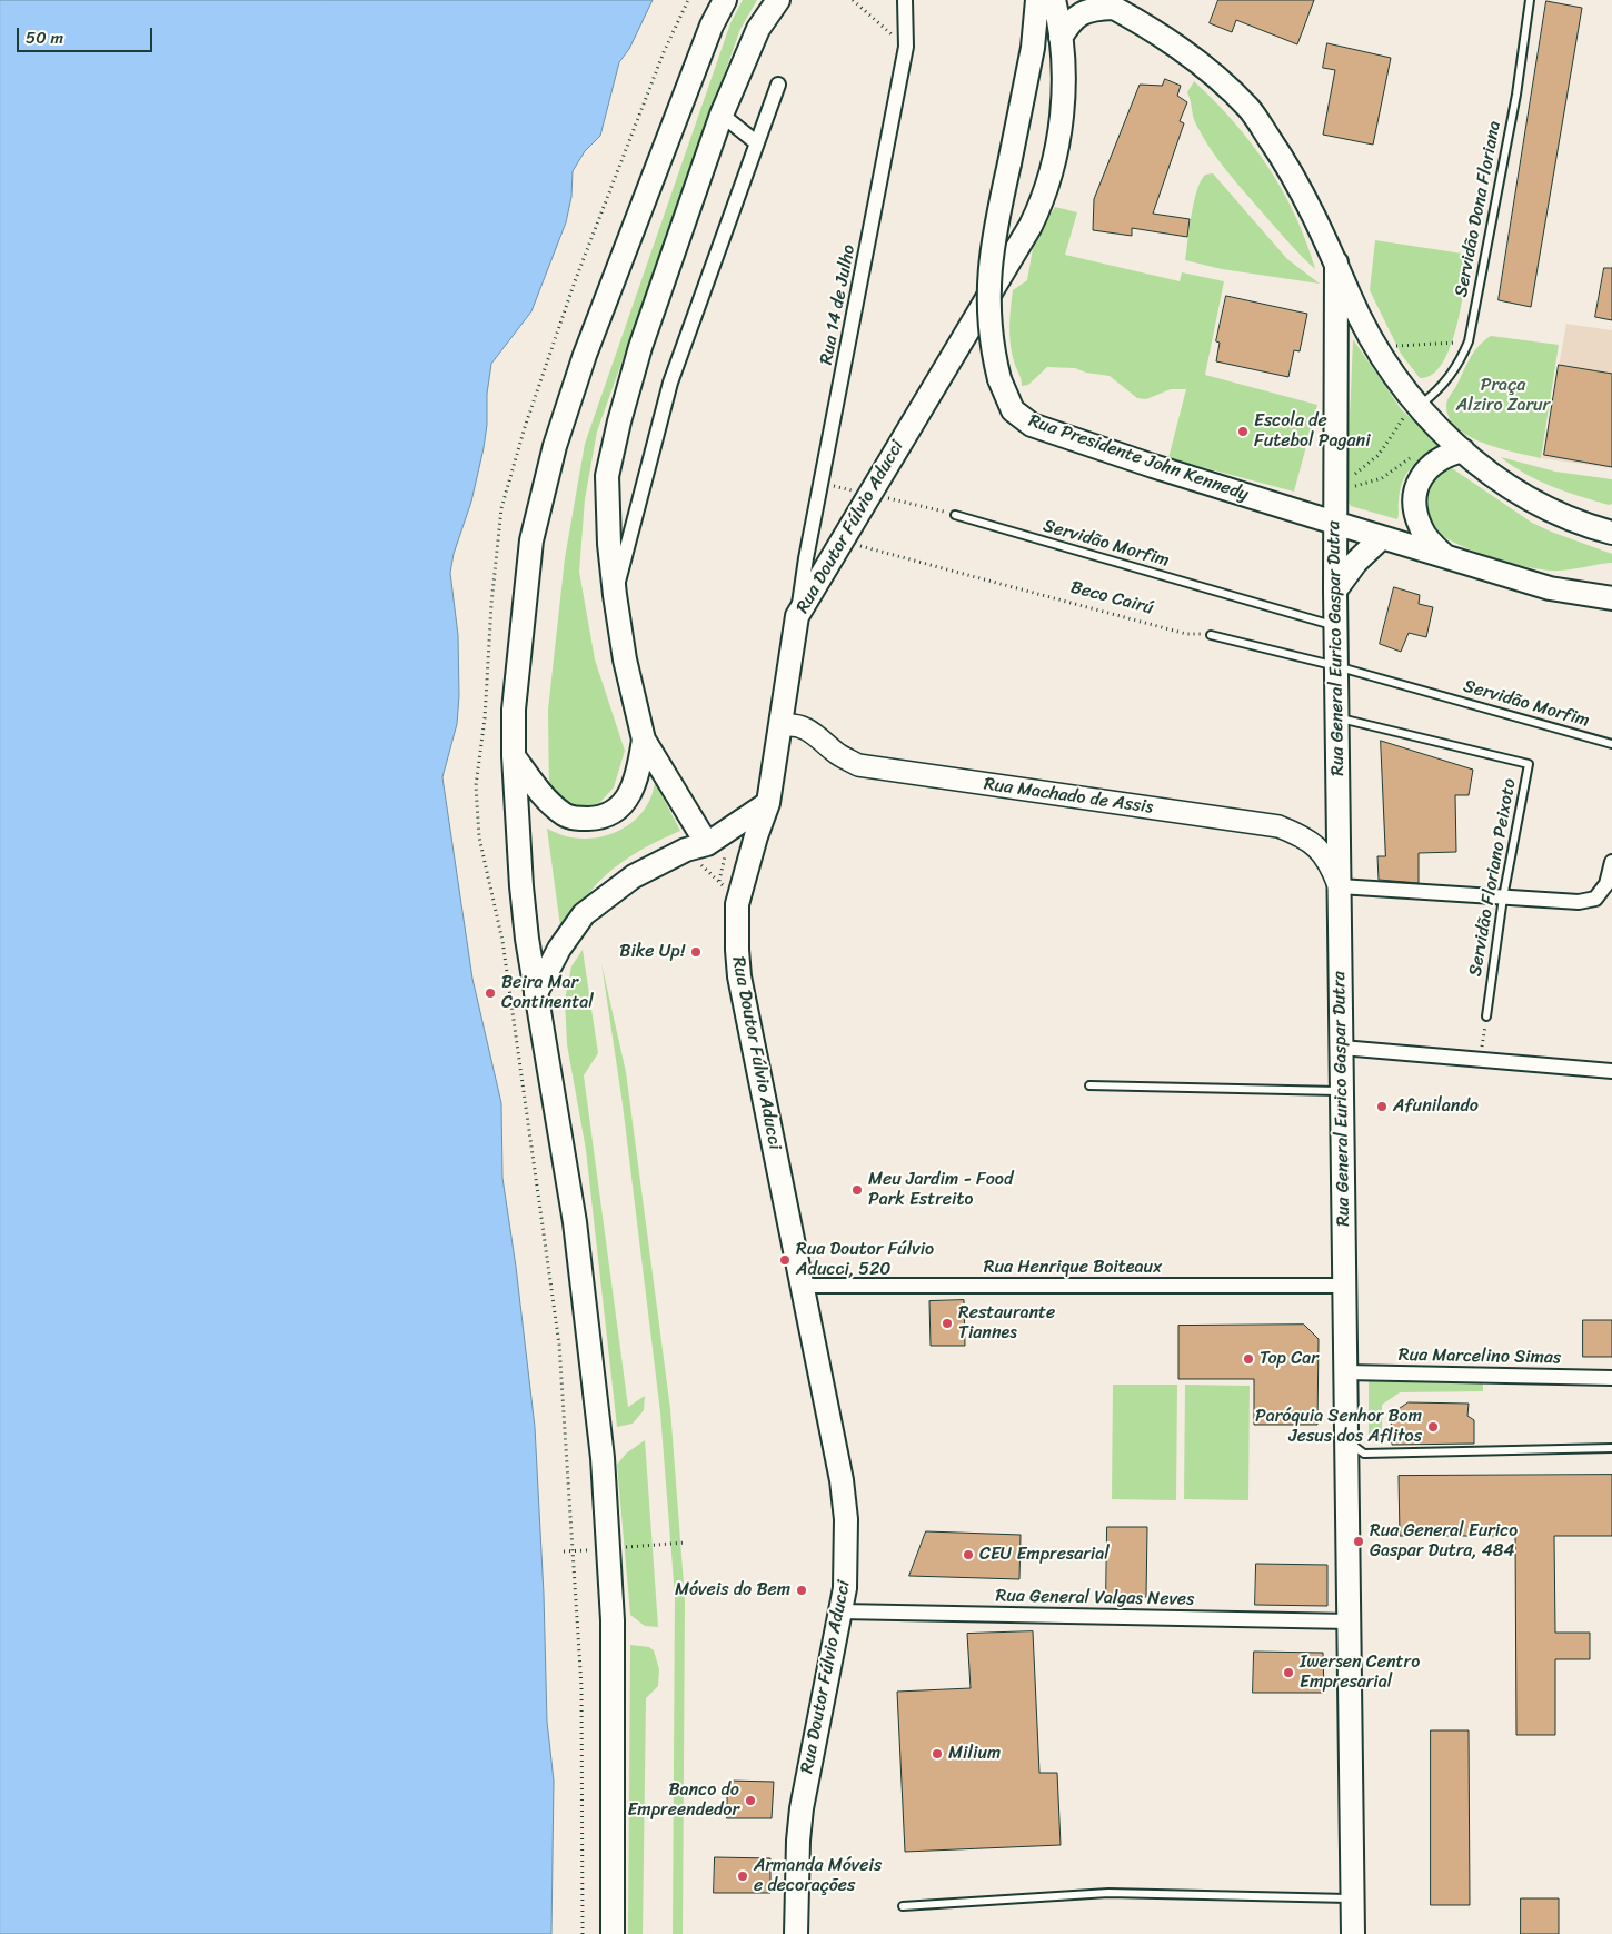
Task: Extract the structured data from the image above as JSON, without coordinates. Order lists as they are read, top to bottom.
{
  "streets": {
    "main road": ["Rua Presidente John Kennedy", "Rua Doutor Fúlvio Aducci", "Rua General Eurico Gaspar Dutra"],
    "street": [
      "Rua 14 de Julho",
      "Rua Machado de Assis",
      "Rua Henrique Boiteaux",
      "Rua Marcelino Simas",
      "Rua General Valgas Neves"
    ],
    "lane": ["Servidão Dona Floriana", "Servidão Morfim", "Servidão Floriano Peixoto"],
    "path": ["Beco Cairú"]
  },
  "crossings": [
    ["Rua 14 de Julho", "Rua Doutor Fúlvio Aducci"],
    ["Rua Presidente John Kennedy", "Rua Doutor Fúlvio Aducci"],
    ["Rua Presidente John Kennedy", "Rua General Eurico Gaspar Dutra"],
    ["Rua Doutor Fúlvio Aducci", "Rua Machado de Assis"],
    ["Rua Doutor Fúlvio Aducci", "Rua Henrique Boiteaux"],
    ["Rua Doutor Fúlvio Aducci", "Rua General Valgas Neves"],
    ["Servidão Morfim", "Rua General Eurico Gaspar Dutra"],
    ["Rua General Eurico Gaspar Dutra", "Rua Machado de Assis"],
    ["Rua General Eurico Gaspar Dutra", "Servidão Floriano Peixoto"],
    ["Rua General Eurico Gaspar Dutra", "Rua Henrique Boiteaux"],
    ["Rua General Eurico Gaspar Dutra", "Rua Marcelino Simas"],
    ["Rua General Eurico Gaspar Dutra", "Rua General Valgas Neves"]
  ],
  "parks": ["Praça Alziro Zarur"],
  "places": [
    "Escola de Futebol Pagani",
    "Bike Up!",
    "Beira Mar Continental",
    "Afunilando",
    "Meu Jardim - Food Park Estreito",
    "Rua Doutor Fúlvio Aducci, 520",
    "Restaurante Tiannes",
    "Top Car",
    "Paróquia Senhor Bom Jesus dos Aflitos",
    "Rua General Eurico Gaspar Dutra, 484",
    "CEU Empresarial",
    "Móveis do Bem",
    "Iwersen Centro Empresarial",
    "Milium",
    "Banco do Empreendedor",
    "Armanda Móveis e decorações"
  ],
  "scale_bar": "50 m"
}
